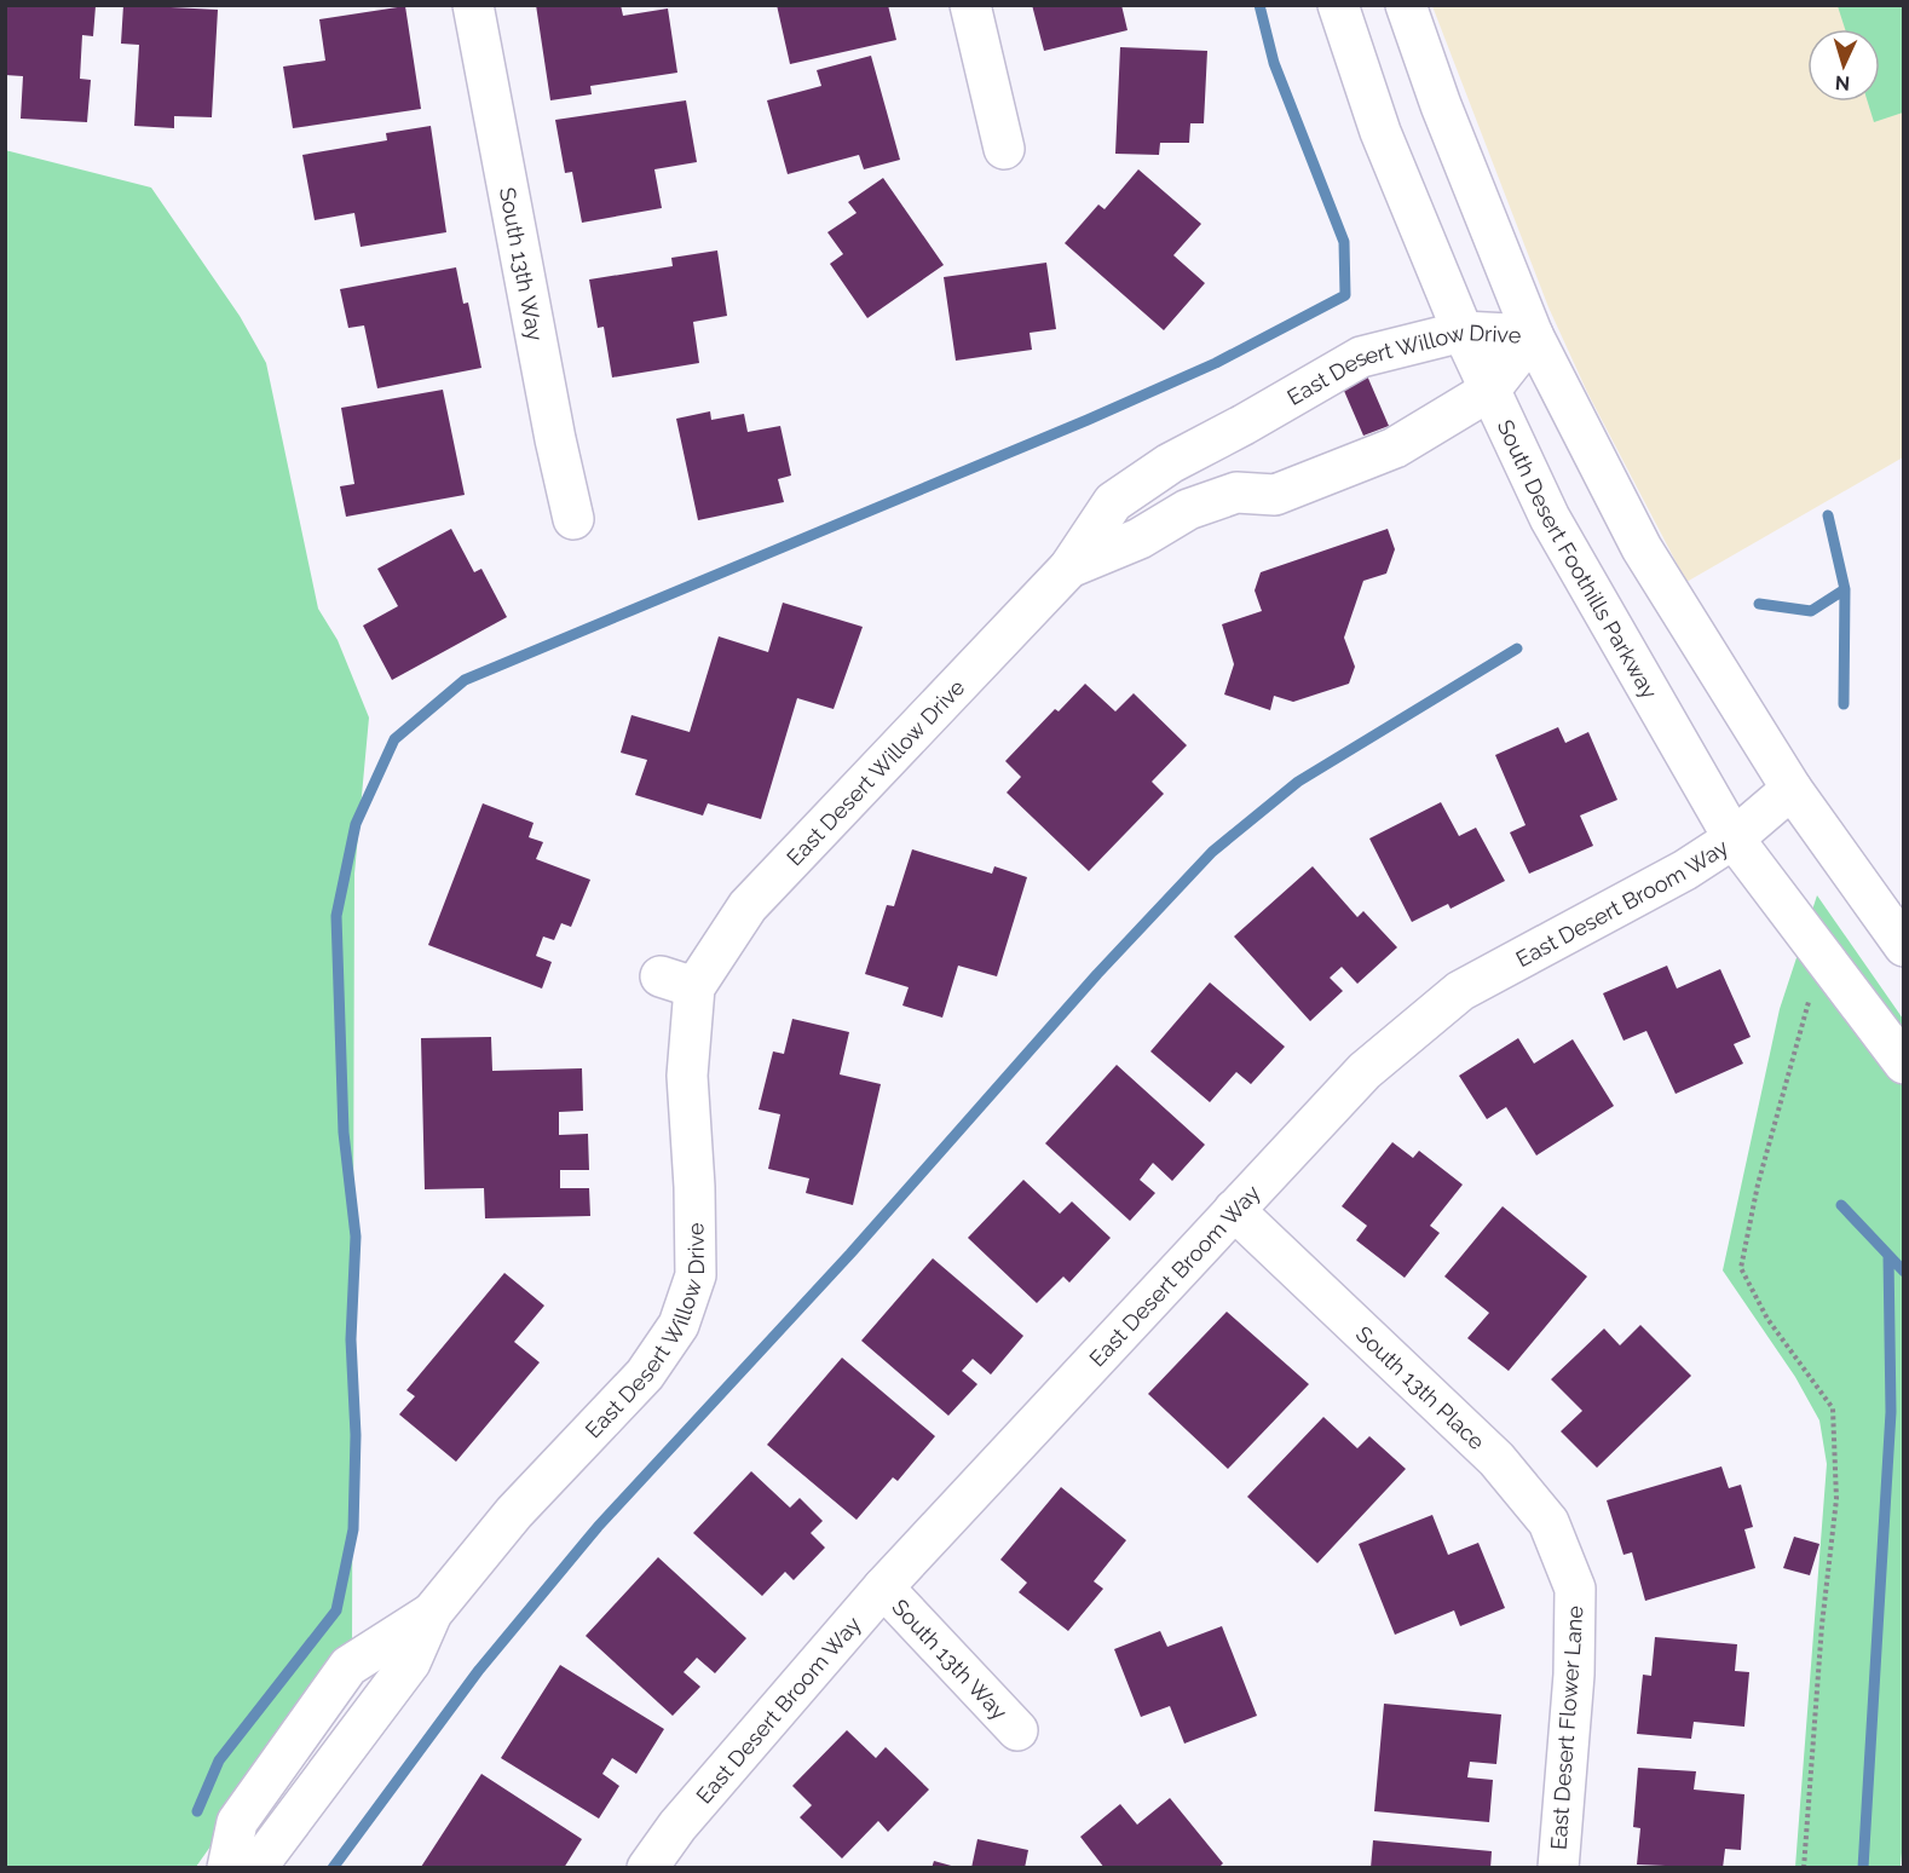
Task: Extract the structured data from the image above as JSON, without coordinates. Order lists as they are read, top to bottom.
{
  "streets": {
    "street": [
      "South 13th Way",
      "East Desert Willow Drive",
      "South Desert Foothills Parkway",
      "East Desert Broom Way",
      "South 13th Place",
      "East Desert Flower Lane"
    ]
  },
  "crossings": [
    ["South 13th Way", "East Desert Broom Way"],
    ["East Desert Willow Drive", "South Desert Foothills Parkway"],
    ["South Desert Foothills Parkway", "East Desert Broom Way"],
    ["East Desert Broom Way", "South 13th Place"],
    ["South 13th Place", "East Desert Flower Lane"]
  ],
  "north": "bottom"
}
